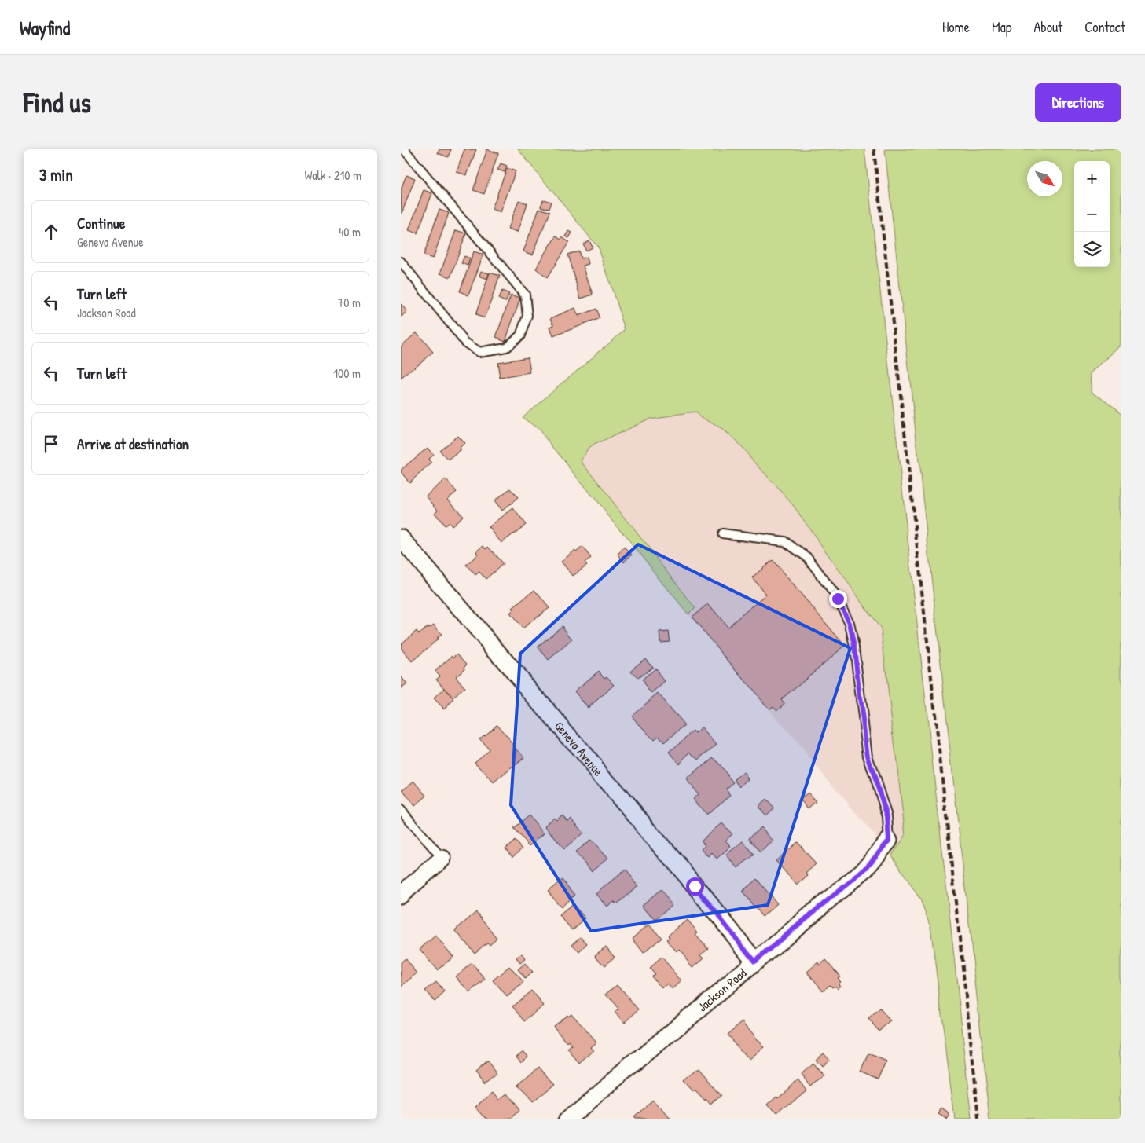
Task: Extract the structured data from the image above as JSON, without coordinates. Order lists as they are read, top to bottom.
{
  "streets": {
    "street": ["Geneva Avenue", "Jackson Road"]
  },
  "crossings": [
    ["Geneva Avenue", "Jackson Road"]
  ],
  "north": "bottom right",
  "page": {
    "header": "Wayfind",
    "nav": [
      "Home",
      "Map",
      "About",
      "Contact"
    ],
    "buttons": "Directions",
    "title": "Find us",
    "heading": ["3 min", "Walk · 210 m"],
    "map_buttons": ["+", "−"],
    "list": [
      ["Continue", "Geneva Avenue", "40 m"],
      ["Turn left", "Jackson Road", "70 m"],
      ["Turn left", "100 m"],
      "Arrive at destination"
    ]
  }
}
